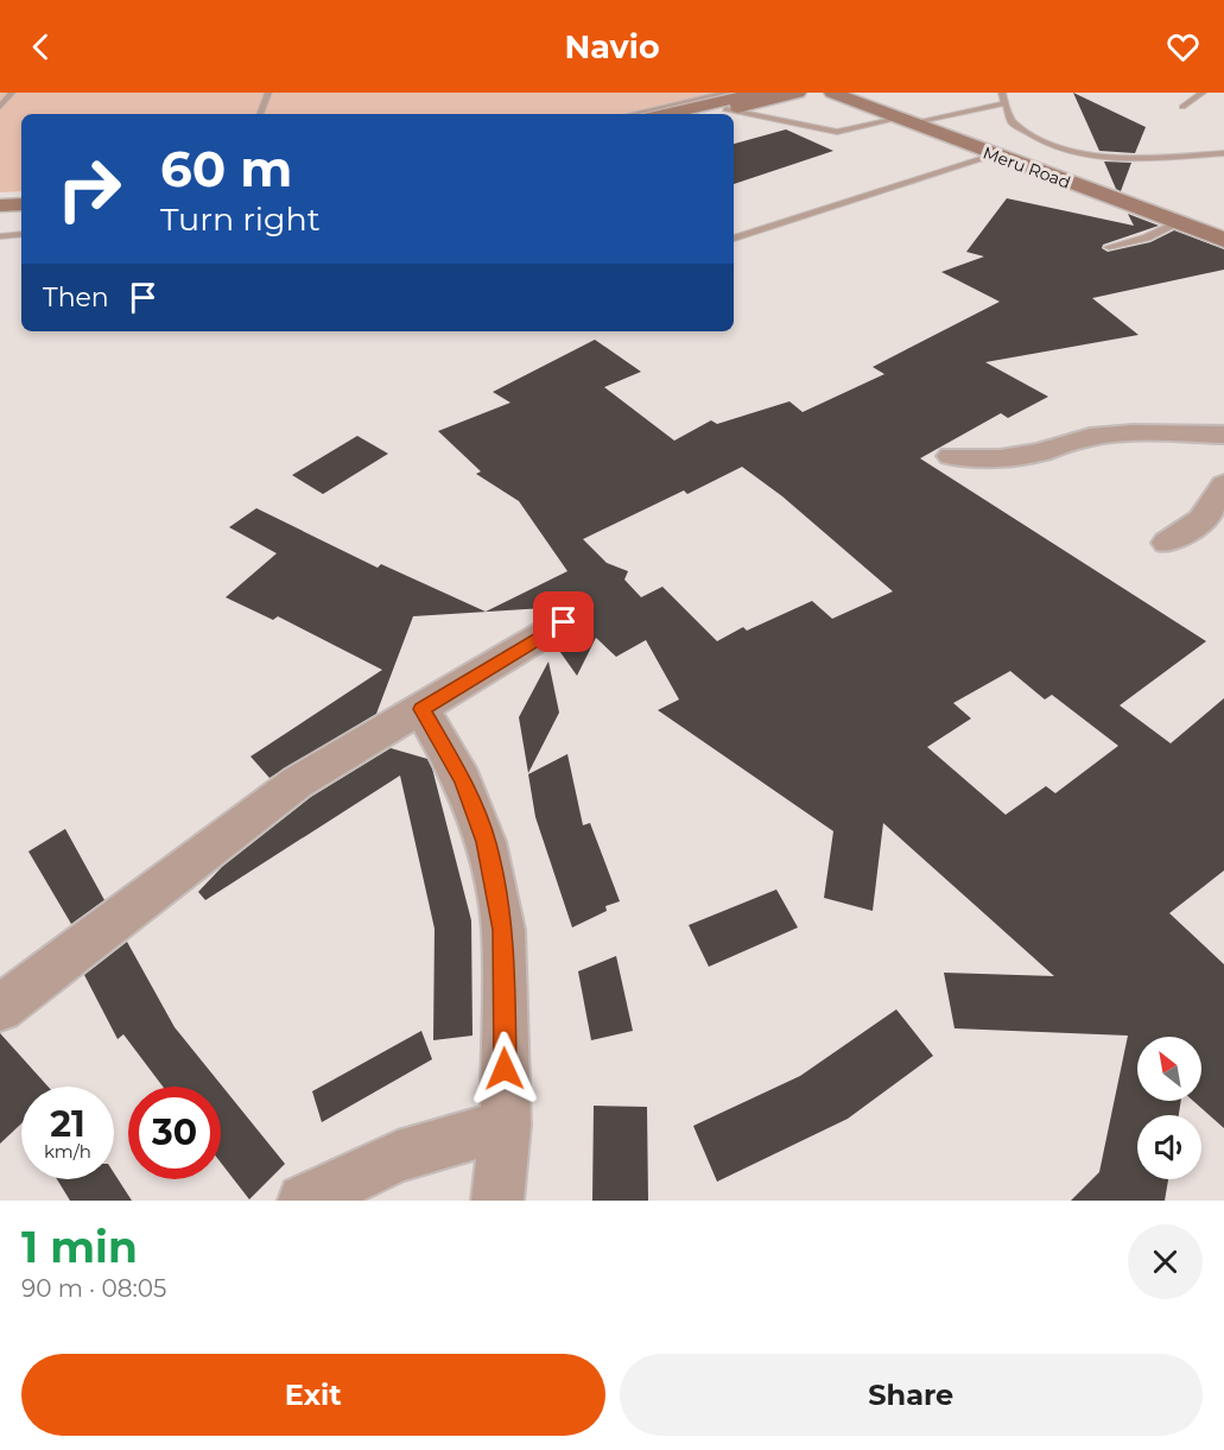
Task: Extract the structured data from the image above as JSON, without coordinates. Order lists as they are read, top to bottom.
{
  "streets": {
    "street": ["Meru Road"]
  },
  "north": "top left",
  "page": {
    "header": "Navio",
    "turn": ["60 m", "Turn right"],
    "then": "Then",
    "speed": "21 km/h",
    "limit": "30",
    "heading": ["1 min", "90 m · 08:05"],
    "buttons": ["Exit", "Share"]
  }
}
